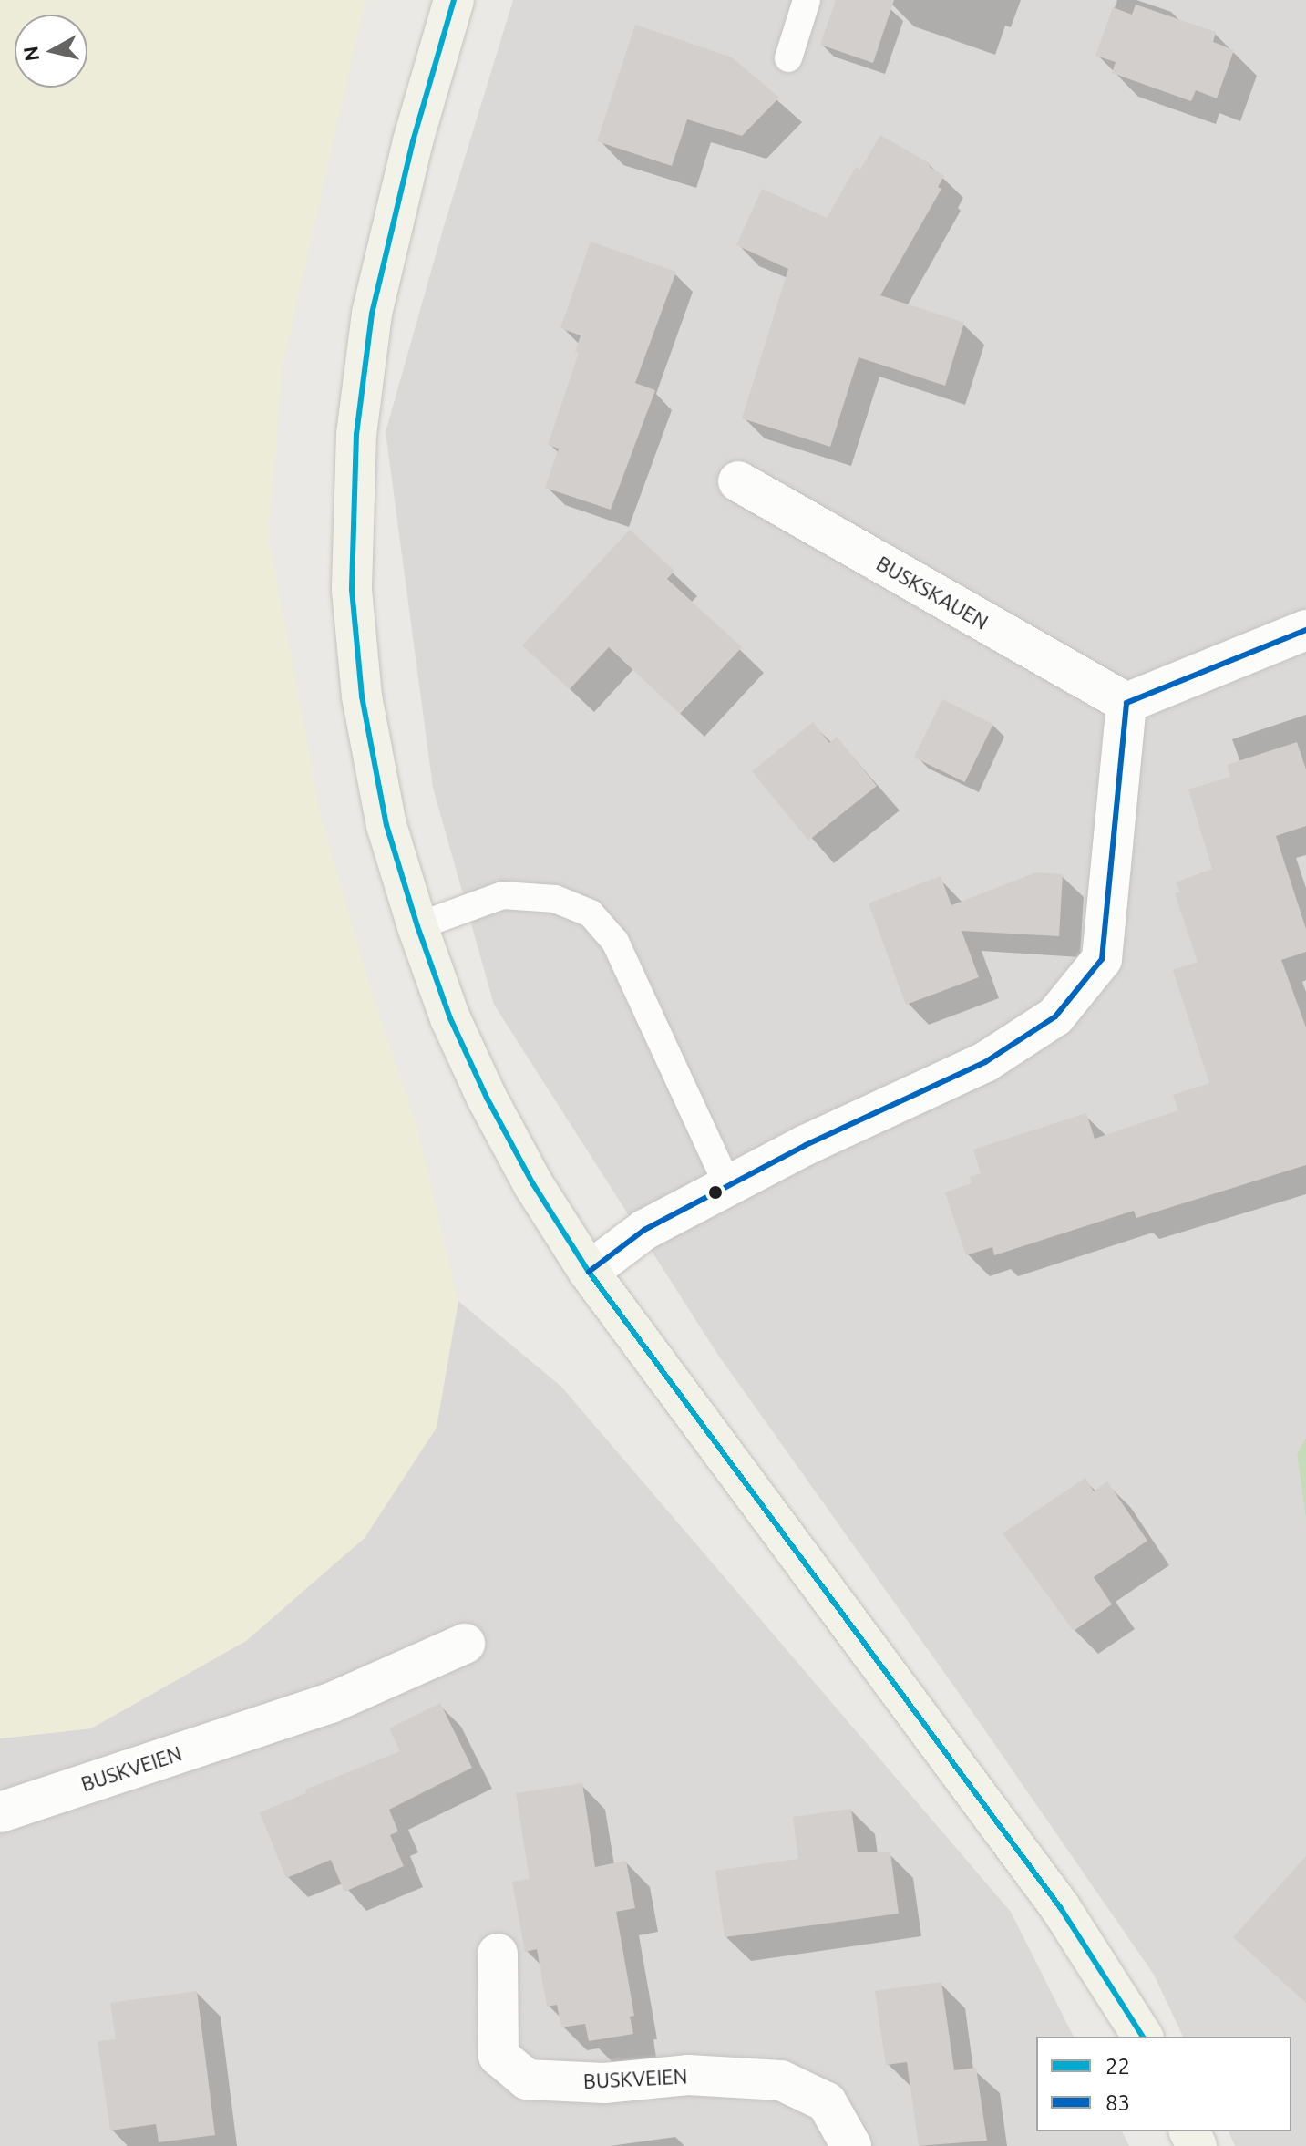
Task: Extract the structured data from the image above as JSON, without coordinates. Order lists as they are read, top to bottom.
{
  "streets": {
    "street": ["BUSKSKAUEN", "BUSKVEIEN"]
  },
  "lines": ["transit line 22", "transit line 83"],
  "legend": ["22", "83"],
  "north": "left"
}
